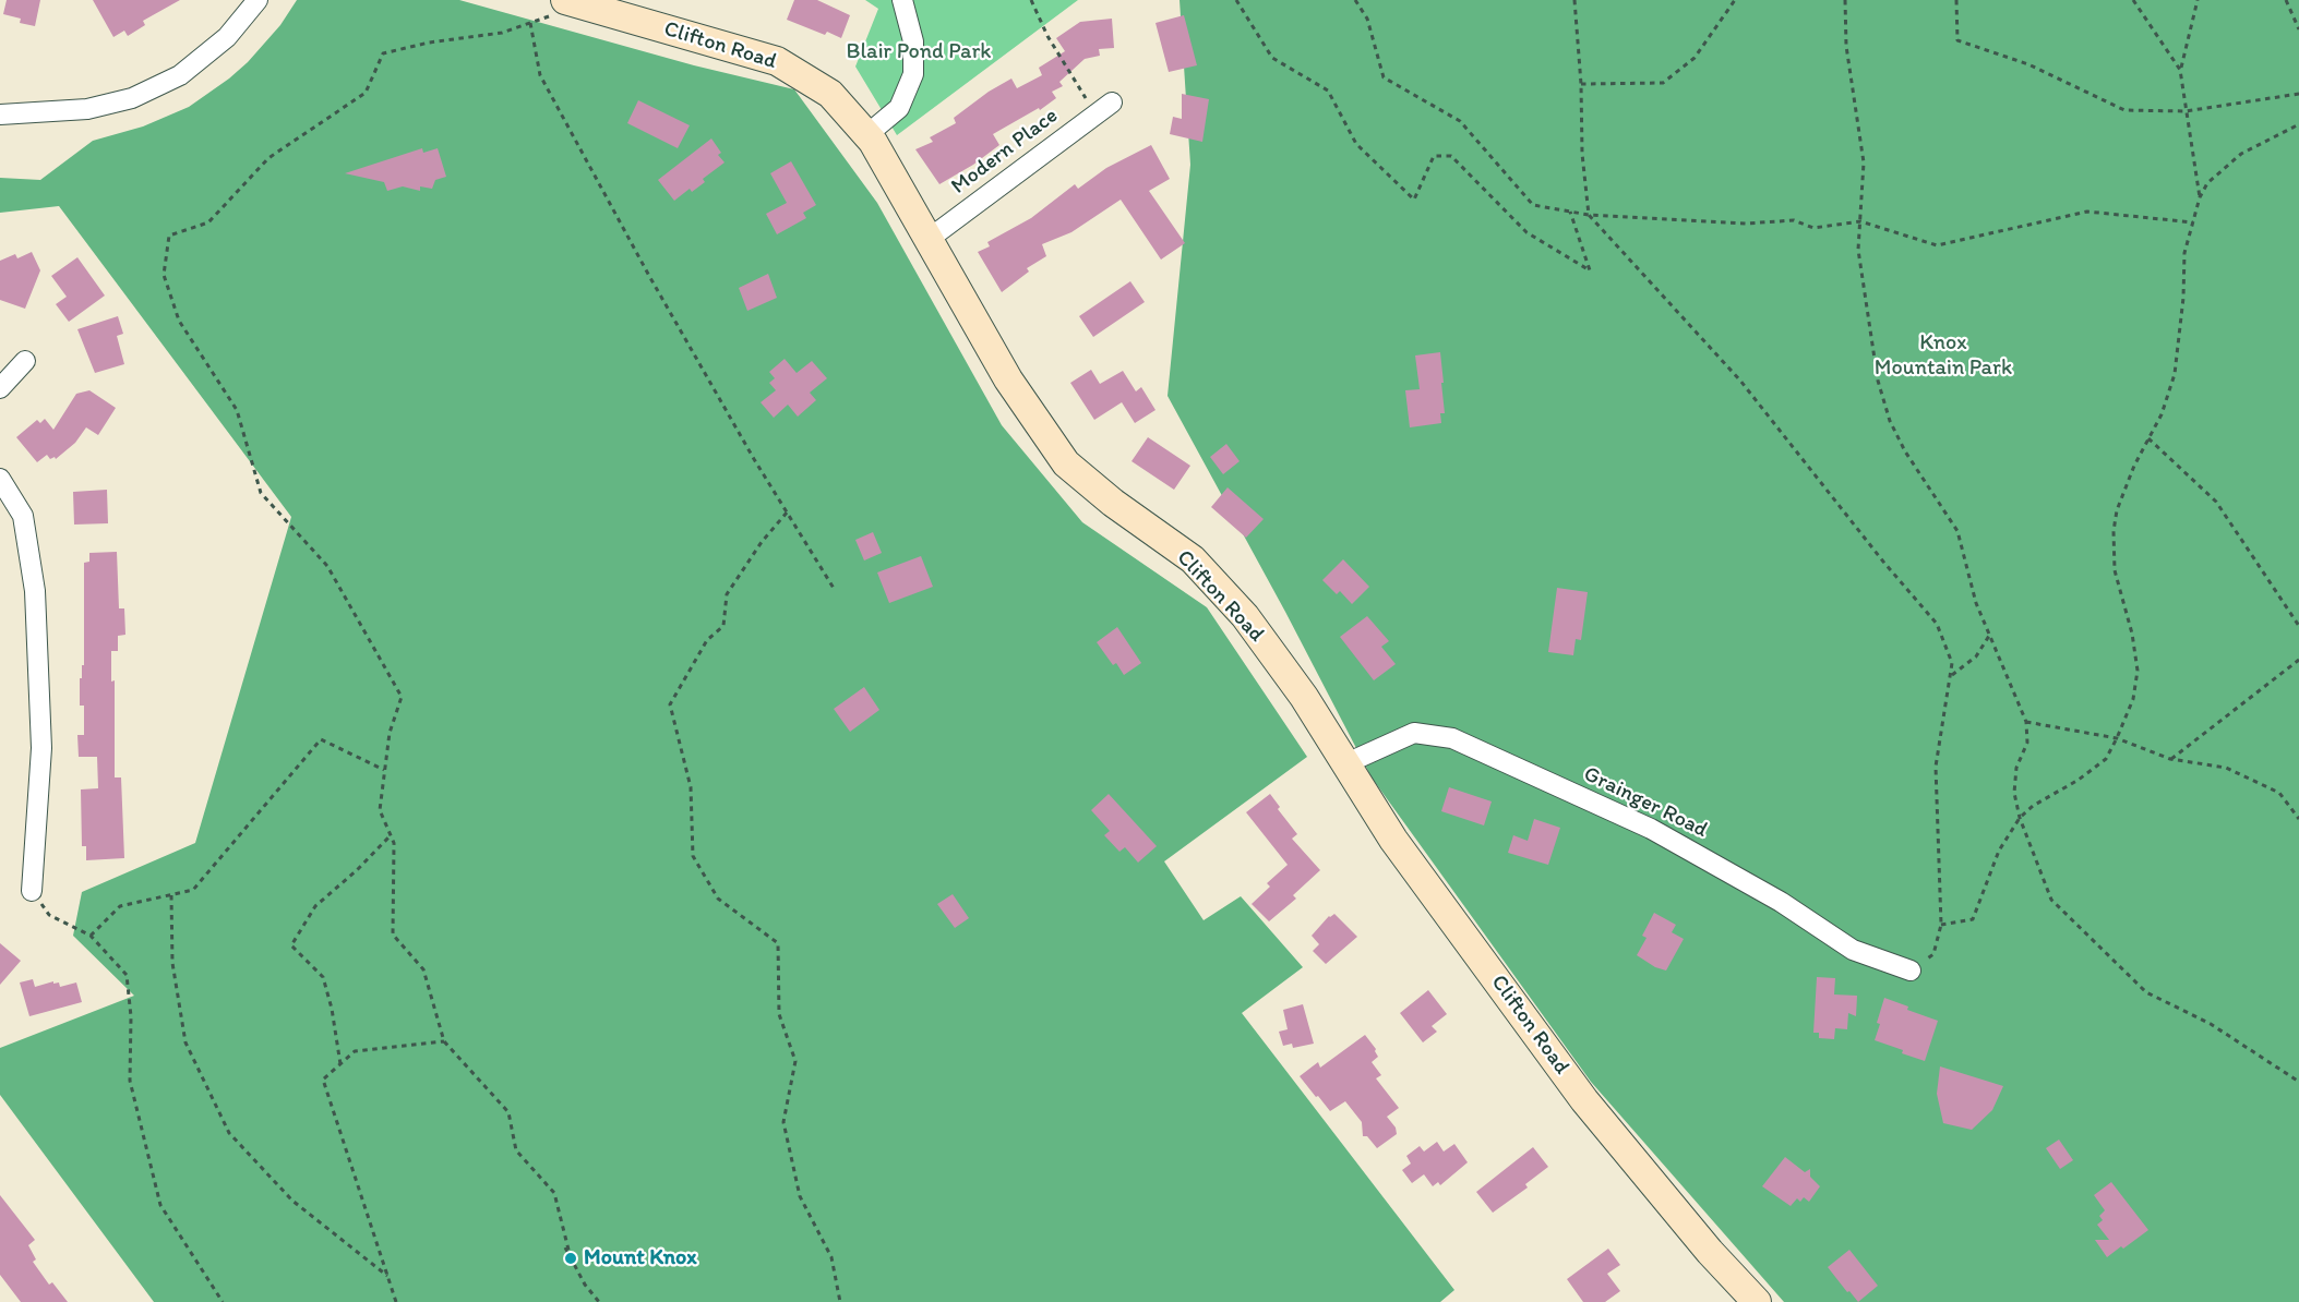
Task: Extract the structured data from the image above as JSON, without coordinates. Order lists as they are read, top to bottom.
{
  "streets": {
    "main road": ["Clifton Road"],
    "street": ["Modern Place", "Grainger Road"]
  },
  "crossings": [
    ["Clifton Road", "Modern Place"],
    ["Clifton Road", "Grainger Road"]
  ],
  "parks": ["Blair Pond Park", "Knox Mountain Park"],
  "places": ["Mount Knox"]
}
